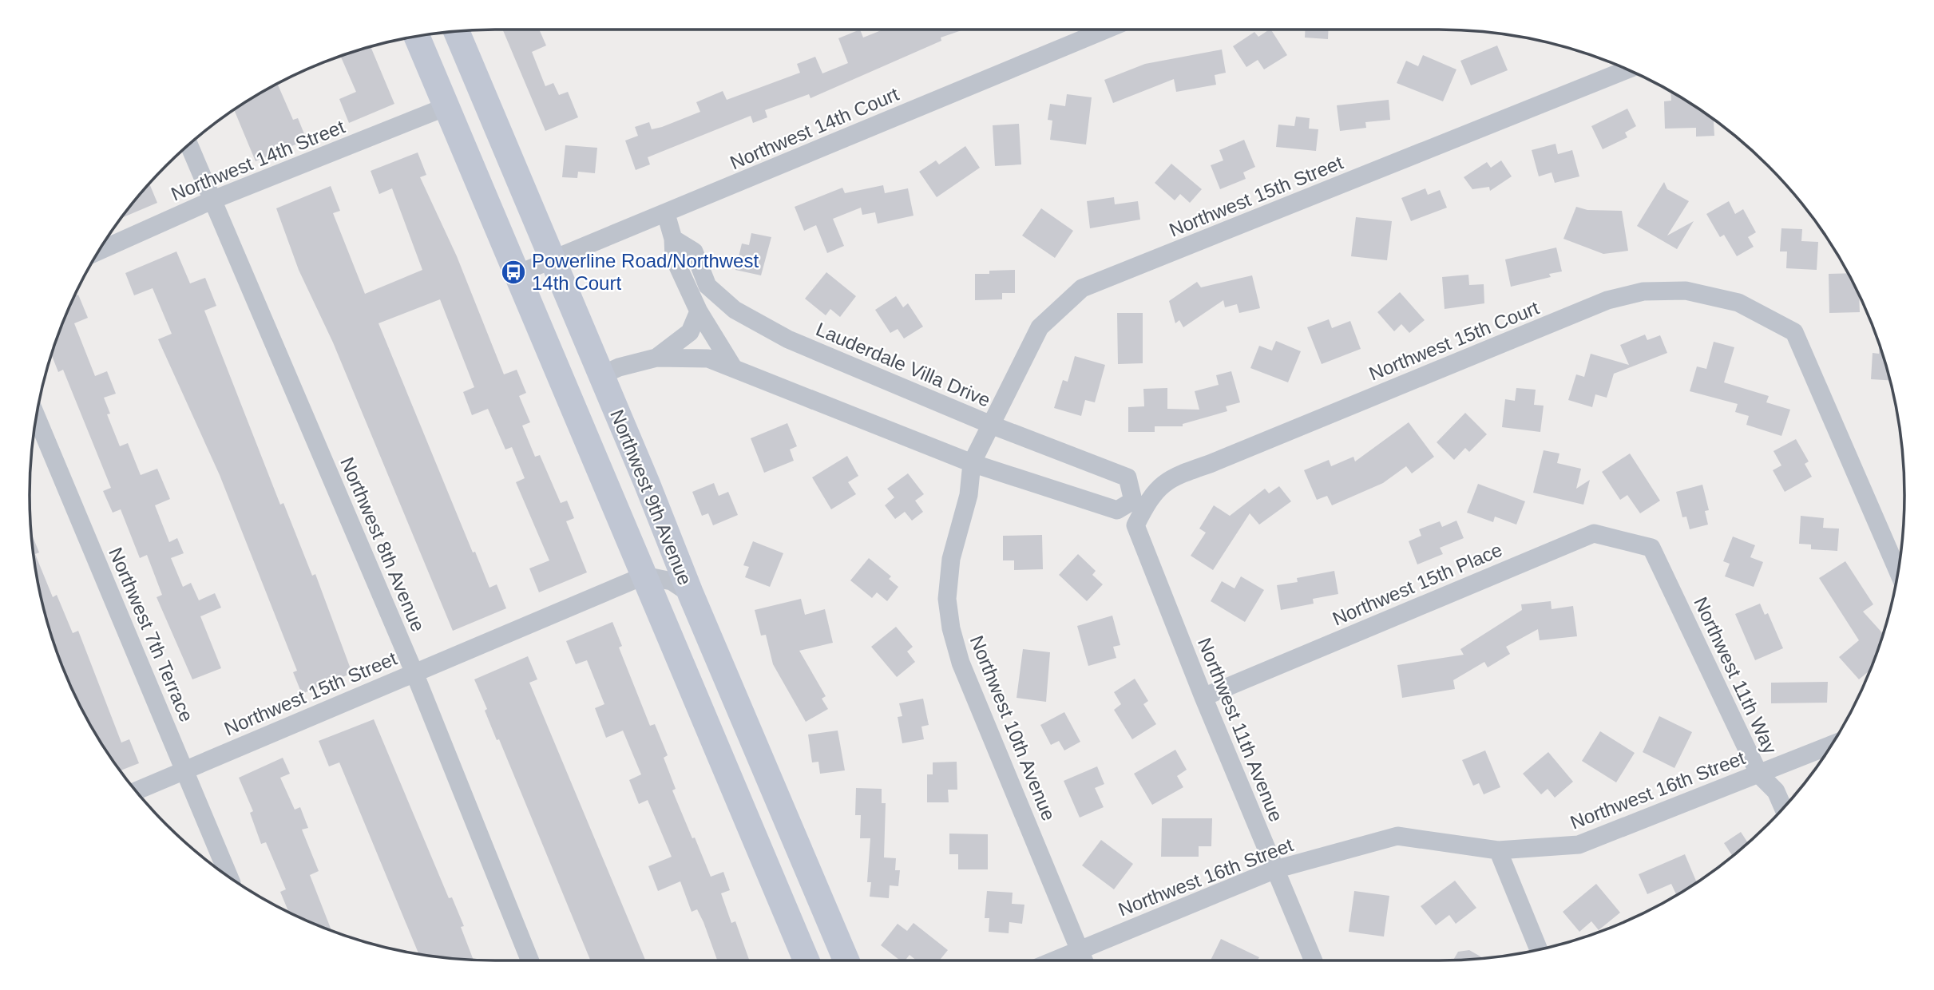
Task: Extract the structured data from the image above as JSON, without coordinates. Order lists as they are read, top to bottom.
{
  "streets": {
    "main road": ["Northwest 9th Avenue"],
    "street": [
      "Northwest 14th Court",
      "Northwest 14th Street",
      "Northwest 15th Street",
      "Northwest 15th Court",
      "Lauderdale Villa Drive",
      "Northwest 8th Avenue",
      "Northwest 15th Place",
      "Northwest 7th Terrace",
      "Northwest 11th Way",
      "Northwest 10th Avenue",
      "Northwest 11th Avenue",
      "Northwest 16th Street"
    ]
  },
  "crossings": [
    ["Northwest 14th Court", "Northwest 9th Avenue"],
    ["Northwest 14th Street", "Northwest 9th Avenue"],
    ["Northwest 14th Street", "Northwest 8th Avenue"],
    ["Northwest 15th Street", "Lauderdale Villa Drive"],
    ["Northwest 15th Street", "Northwest 9th Avenue"],
    ["Northwest 15th Street", "Northwest 8th Avenue"],
    ["Northwest 15th Street", "Northwest 7th Terrace"],
    ["Northwest 15th Street", "Northwest 10th Avenue"],
    ["Northwest 15th Court", "Lauderdale Villa Drive"],
    ["Northwest 15th Court", "Northwest 11th Avenue"],
    ["Lauderdale Villa Drive", "Northwest 11th Avenue"],
    ["Northwest 15th Place", "Northwest 11th Way"],
    ["Northwest 15th Place", "Northwest 11th Avenue"],
    ["Northwest 11th Way", "Northwest 16th Street"],
    ["Northwest 10th Avenue", "Northwest 16th Street"],
    ["Northwest 11th Avenue", "Northwest 16th Street"]
  ],
  "places": {
    "bus stop": ["Powerline Road/Northwest 14th Court"]
  }
}
